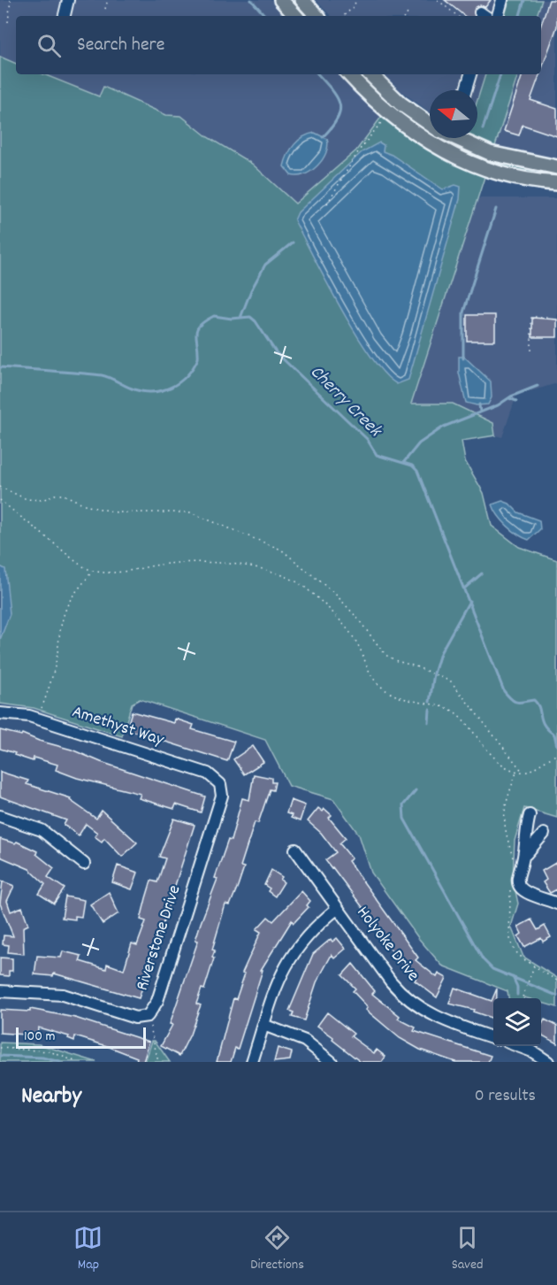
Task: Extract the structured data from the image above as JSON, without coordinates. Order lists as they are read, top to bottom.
{
  "streets": {
    "street": ["Amethyst Way", "Riverstone Drive", "Holyoke Drive"]
  },
  "crossings": [
    ["Amethyst Way", "Riverstone Drive"]
  ],
  "water": ["Cherry Creek"],
  "scale_bar": "100 m",
  "north": "left",
  "page": {
    "search": "Search here",
    "scale": "100 m",
    "heading": ["Nearby", "0 results"],
    "nav": ["Map", "Directions", "Saved"]
  }
}
